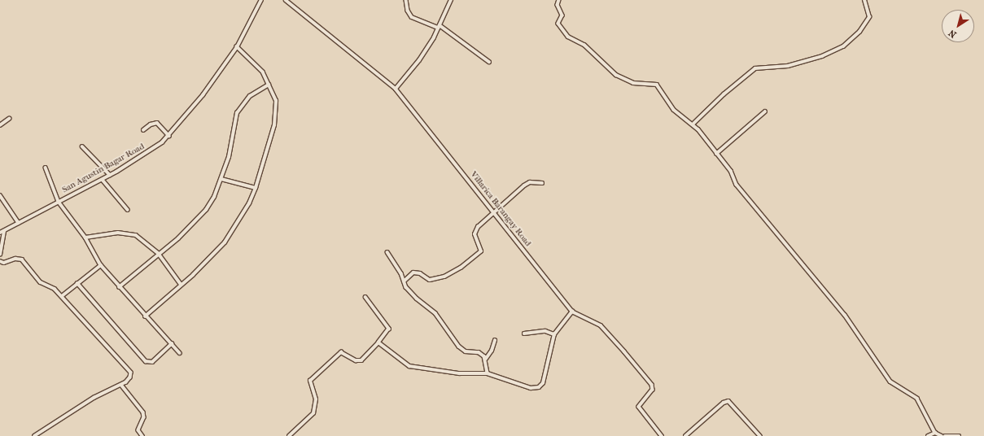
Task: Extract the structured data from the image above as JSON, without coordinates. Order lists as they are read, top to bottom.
{
  "streets": {
    "street": ["San Agustin Bagar Road", "Villarica Barangay Road"]
  },
  "north": "bottom left"
}
